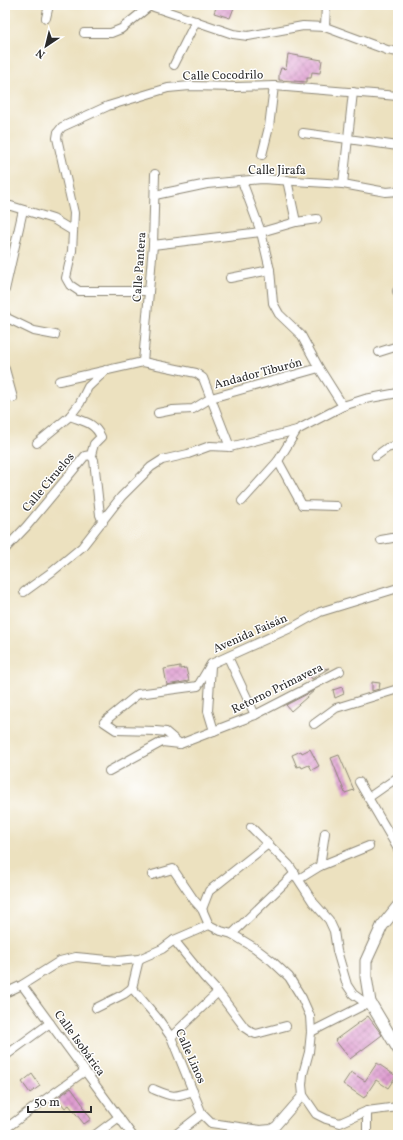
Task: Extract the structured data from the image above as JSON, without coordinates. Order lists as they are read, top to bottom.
{
  "streets": {
    "street": [
      "Calle Cocodrilo",
      "Calle Jirafa",
      "Calle Pantera",
      "Andador Tiburón",
      "Calle Ciruelos",
      "Avenida Faisán",
      "Retorno Primavera",
      "Calle Isobárica",
      "Calle Linos"
    ]
  },
  "crossings": [
    ["Calle Jirafa", "Calle Pantera"],
    ["Avenida Faisán", "Retorno Primavera"]
  ],
  "scale_bar": "50 m",
  "north": "bottom left"
}
